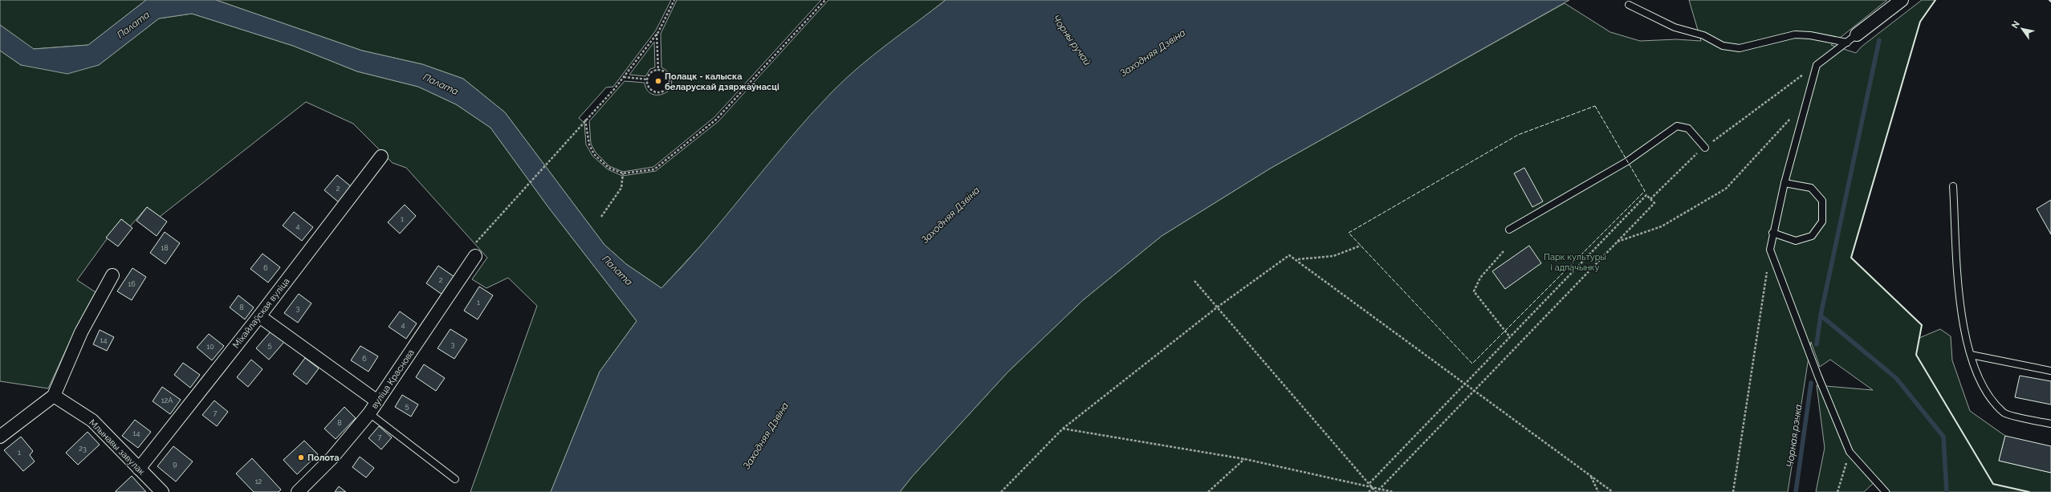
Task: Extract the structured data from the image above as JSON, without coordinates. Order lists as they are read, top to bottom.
{
  "streets": {
    "street": ["Міхайлаўская вуліца", "вуліца Краснова", "Млынавы завулак"]
  },
  "crossings": [
    ["Міхайлаўская вуліца", "Млынавы завулак"]
  ],
  "water": [
    "Палата",
    "Чорны ручай",
    "Заходняя Дзвіна",
    "Чорная рэчка"
  ],
  "parks": ["Парк культуры і адпачынку"],
  "places": ["Полацк - калыска беларускай дзяржаўнасці", "Полота"],
  "house_numbers": [
    "2",
    "1",
    "4",
    "18",
    "6",
    "2",
    "16",
    "1",
    "8",
    "3",
    "4",
    "14",
    "3",
    "5",
    "10",
    "6",
    "12А",
    "5",
    "7",
    "8",
    "14",
    "7",
    "23",
    "1",
    "9",
    "12"
  ],
  "north": "top left"
}
